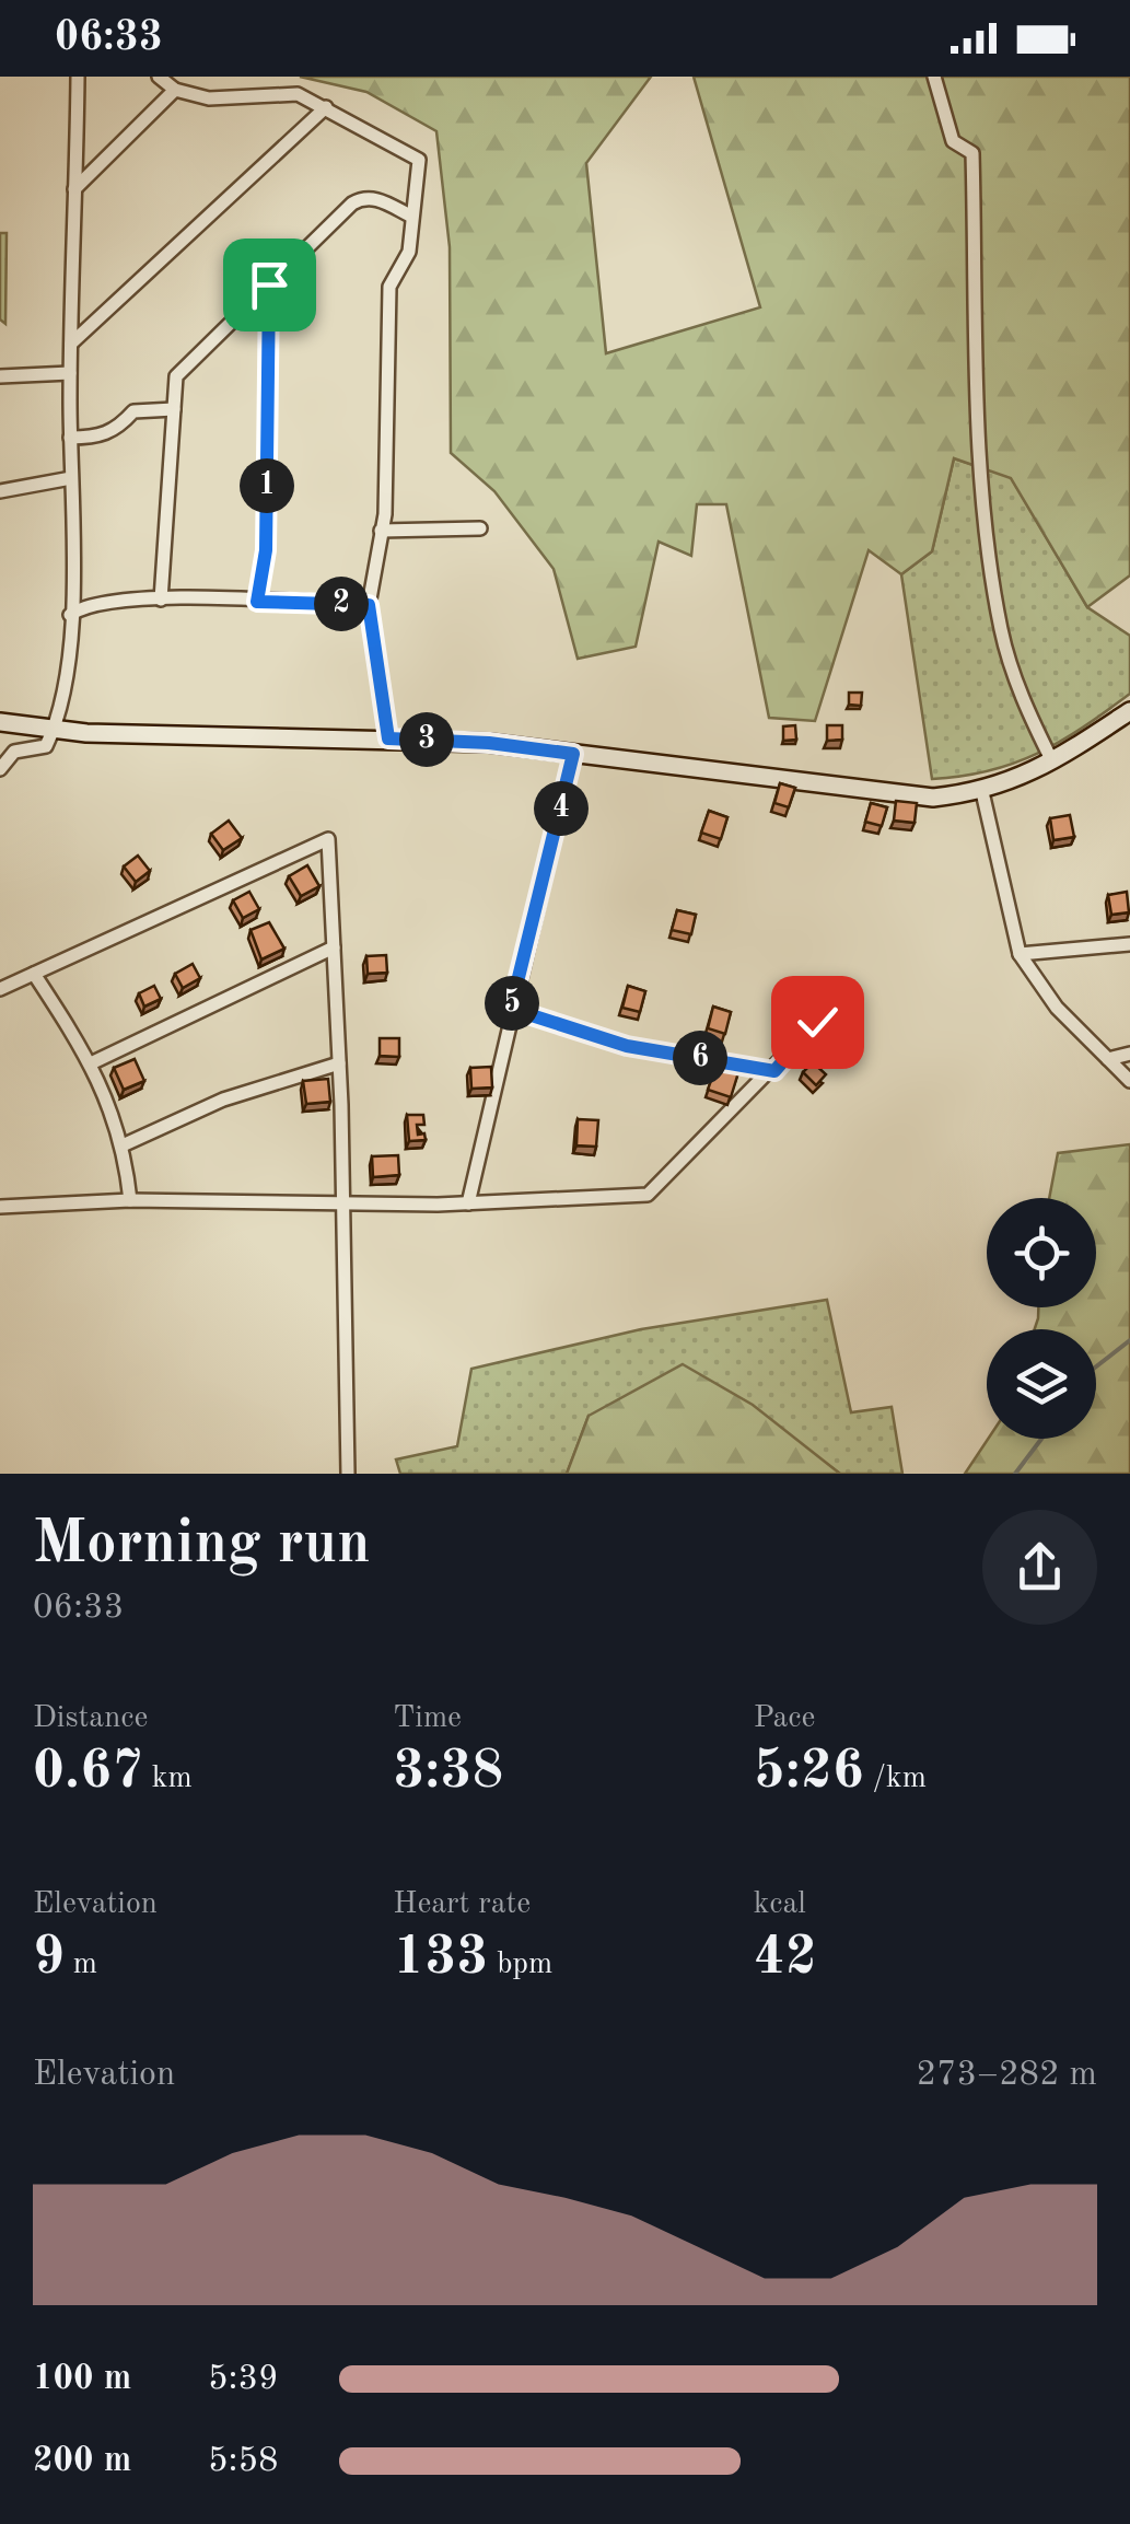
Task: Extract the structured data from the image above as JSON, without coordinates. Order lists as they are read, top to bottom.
{
  "page": {
    "status": "06:33",
    "pins": [
      "1",
      "2",
      "3",
      "4",
      "5",
      "6"
    ],
    "heading": ["Morning run", "06:33"],
    "stats": [
      ["Distance", "0.67 km"],
      ["Time", "3:38"],
      ["Pace", "5:26 /km"],
      ["Elevation", "9 m"],
      ["Heart rate", "133 bpm"],
      ["kcal", "42"]
    ],
    "chart": ["Elevation", "273–282 m"],
    "list": [
      {
        "name": "100 m",
        "note": "5:39"
      },
      {
        "name": "200 m",
        "note": "5:58"
      }
    ]
  }
}
